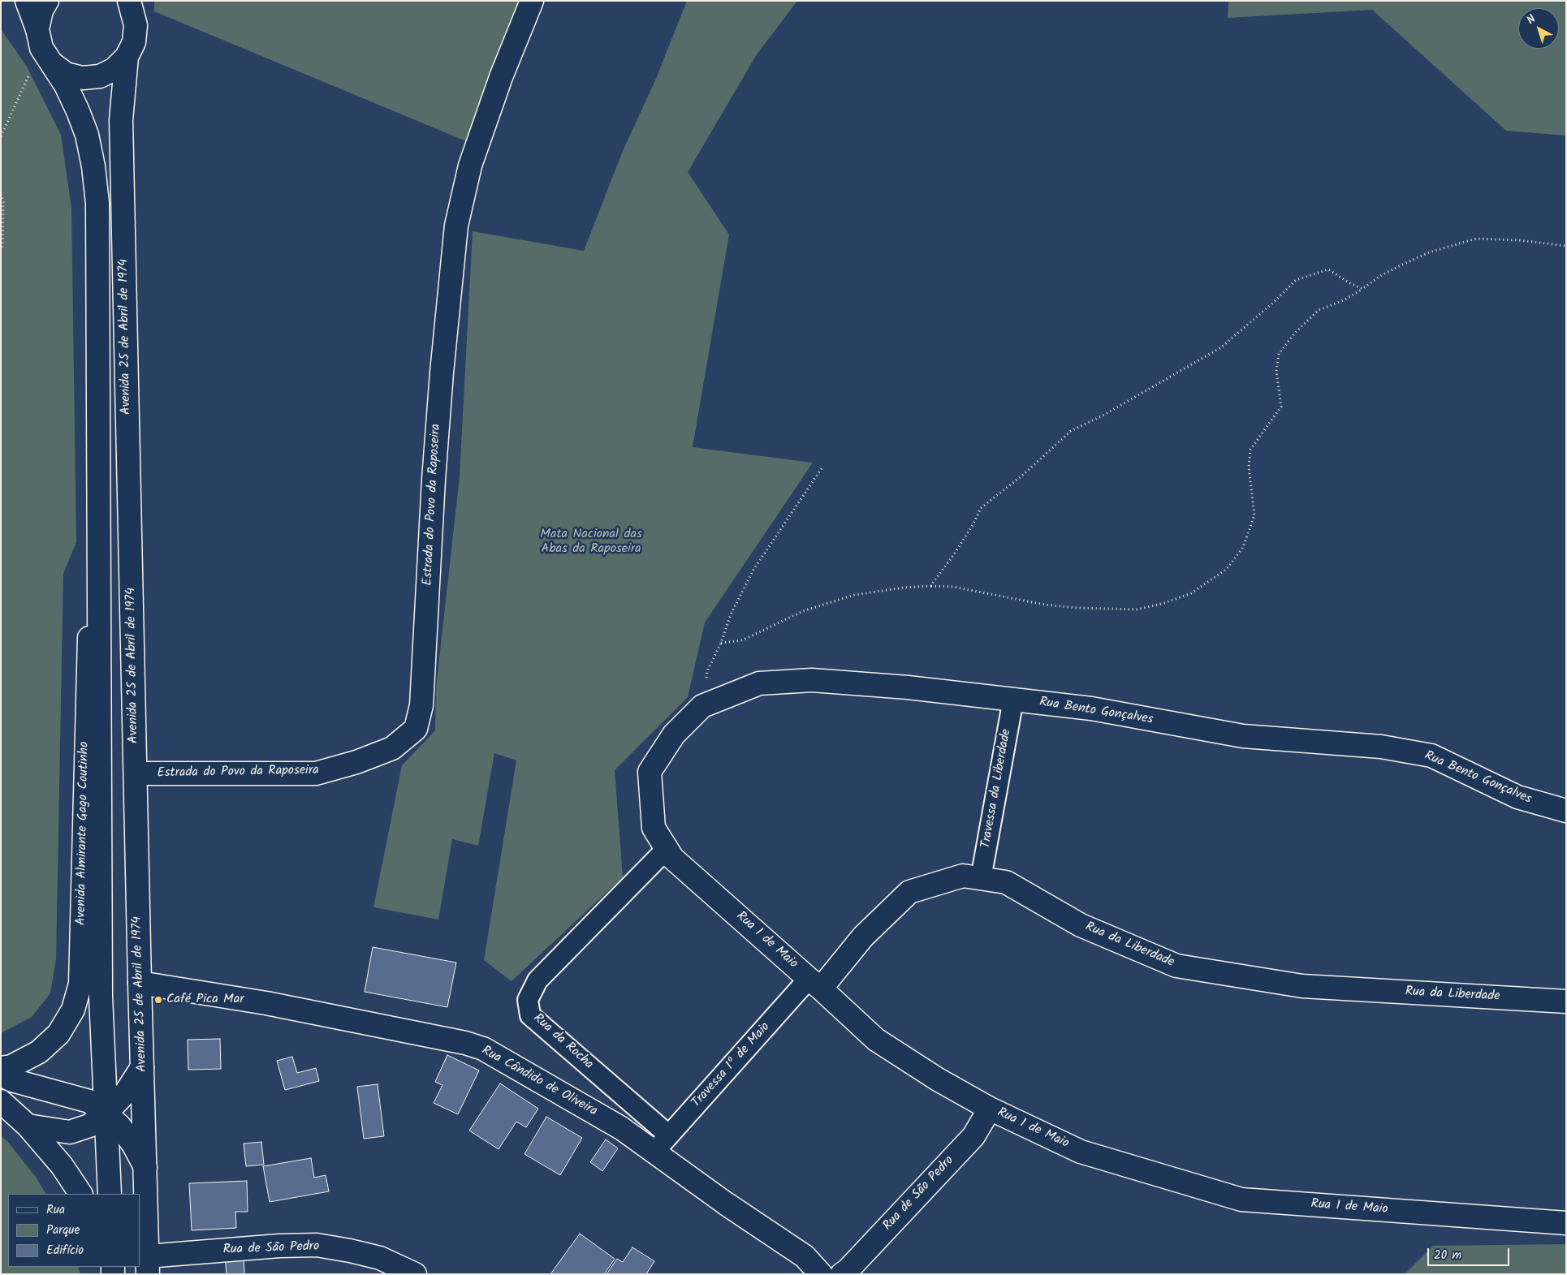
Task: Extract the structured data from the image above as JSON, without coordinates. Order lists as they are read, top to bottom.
{
  "streets": {
    "street": [
      "Avenida 25 de Abril de 1974",
      "Estrada do Povo da Raposeira",
      "Rua Bento Gonçalves",
      "Travessa da Liberdade",
      "Avenida Almirante Gago Coutinho",
      "Rua 1 de Maio",
      "Rua da Liberdade",
      "Rua da Rocha",
      "Travessa 1º de Maio",
      "Rua Cândido de Oliveira",
      "Rua de São Pedro"
    ]
  },
  "crossings": [
    ["Avenida 25 de Abril de 1974", "Estrada do Povo da Raposeira"],
    ["Avenida 25 de Abril de 1974", "Avenida Almirante Gago Coutinho"],
    ["Avenida 25 de Abril de 1974", "Rua Cândido de Oliveira"],
    ["Avenida 25 de Abril de 1974", "Rua de São Pedro"],
    ["Rua Bento Gonçalves", "Travessa da Liberdade"],
    ["Rua Bento Gonçalves", "Rua 1 de Maio"],
    ["Travessa da Liberdade", "Rua da Liberdade"],
    ["Rua 1 de Maio", "Rua da Liberdade"],
    ["Rua 1 de Maio", "Rua da Rocha"],
    ["Rua 1 de Maio", "Travessa 1º de Maio"],
    ["Rua 1 de Maio", "Rua de São Pedro"],
    ["Rua da Liberdade", "Travessa 1º de Maio"],
    ["Rua da Rocha", "Travessa 1º de Maio"],
    ["Travessa 1º de Maio", "Rua Cândido de Oliveira"]
  ],
  "parks": ["Mata Nacional das Abas da Raposeira"],
  "places": ["Café Pica Mar"],
  "legend": ["Rua", "Parque", "Edifício"],
  "scale_bar": "20 m",
  "north": "top left"
}
